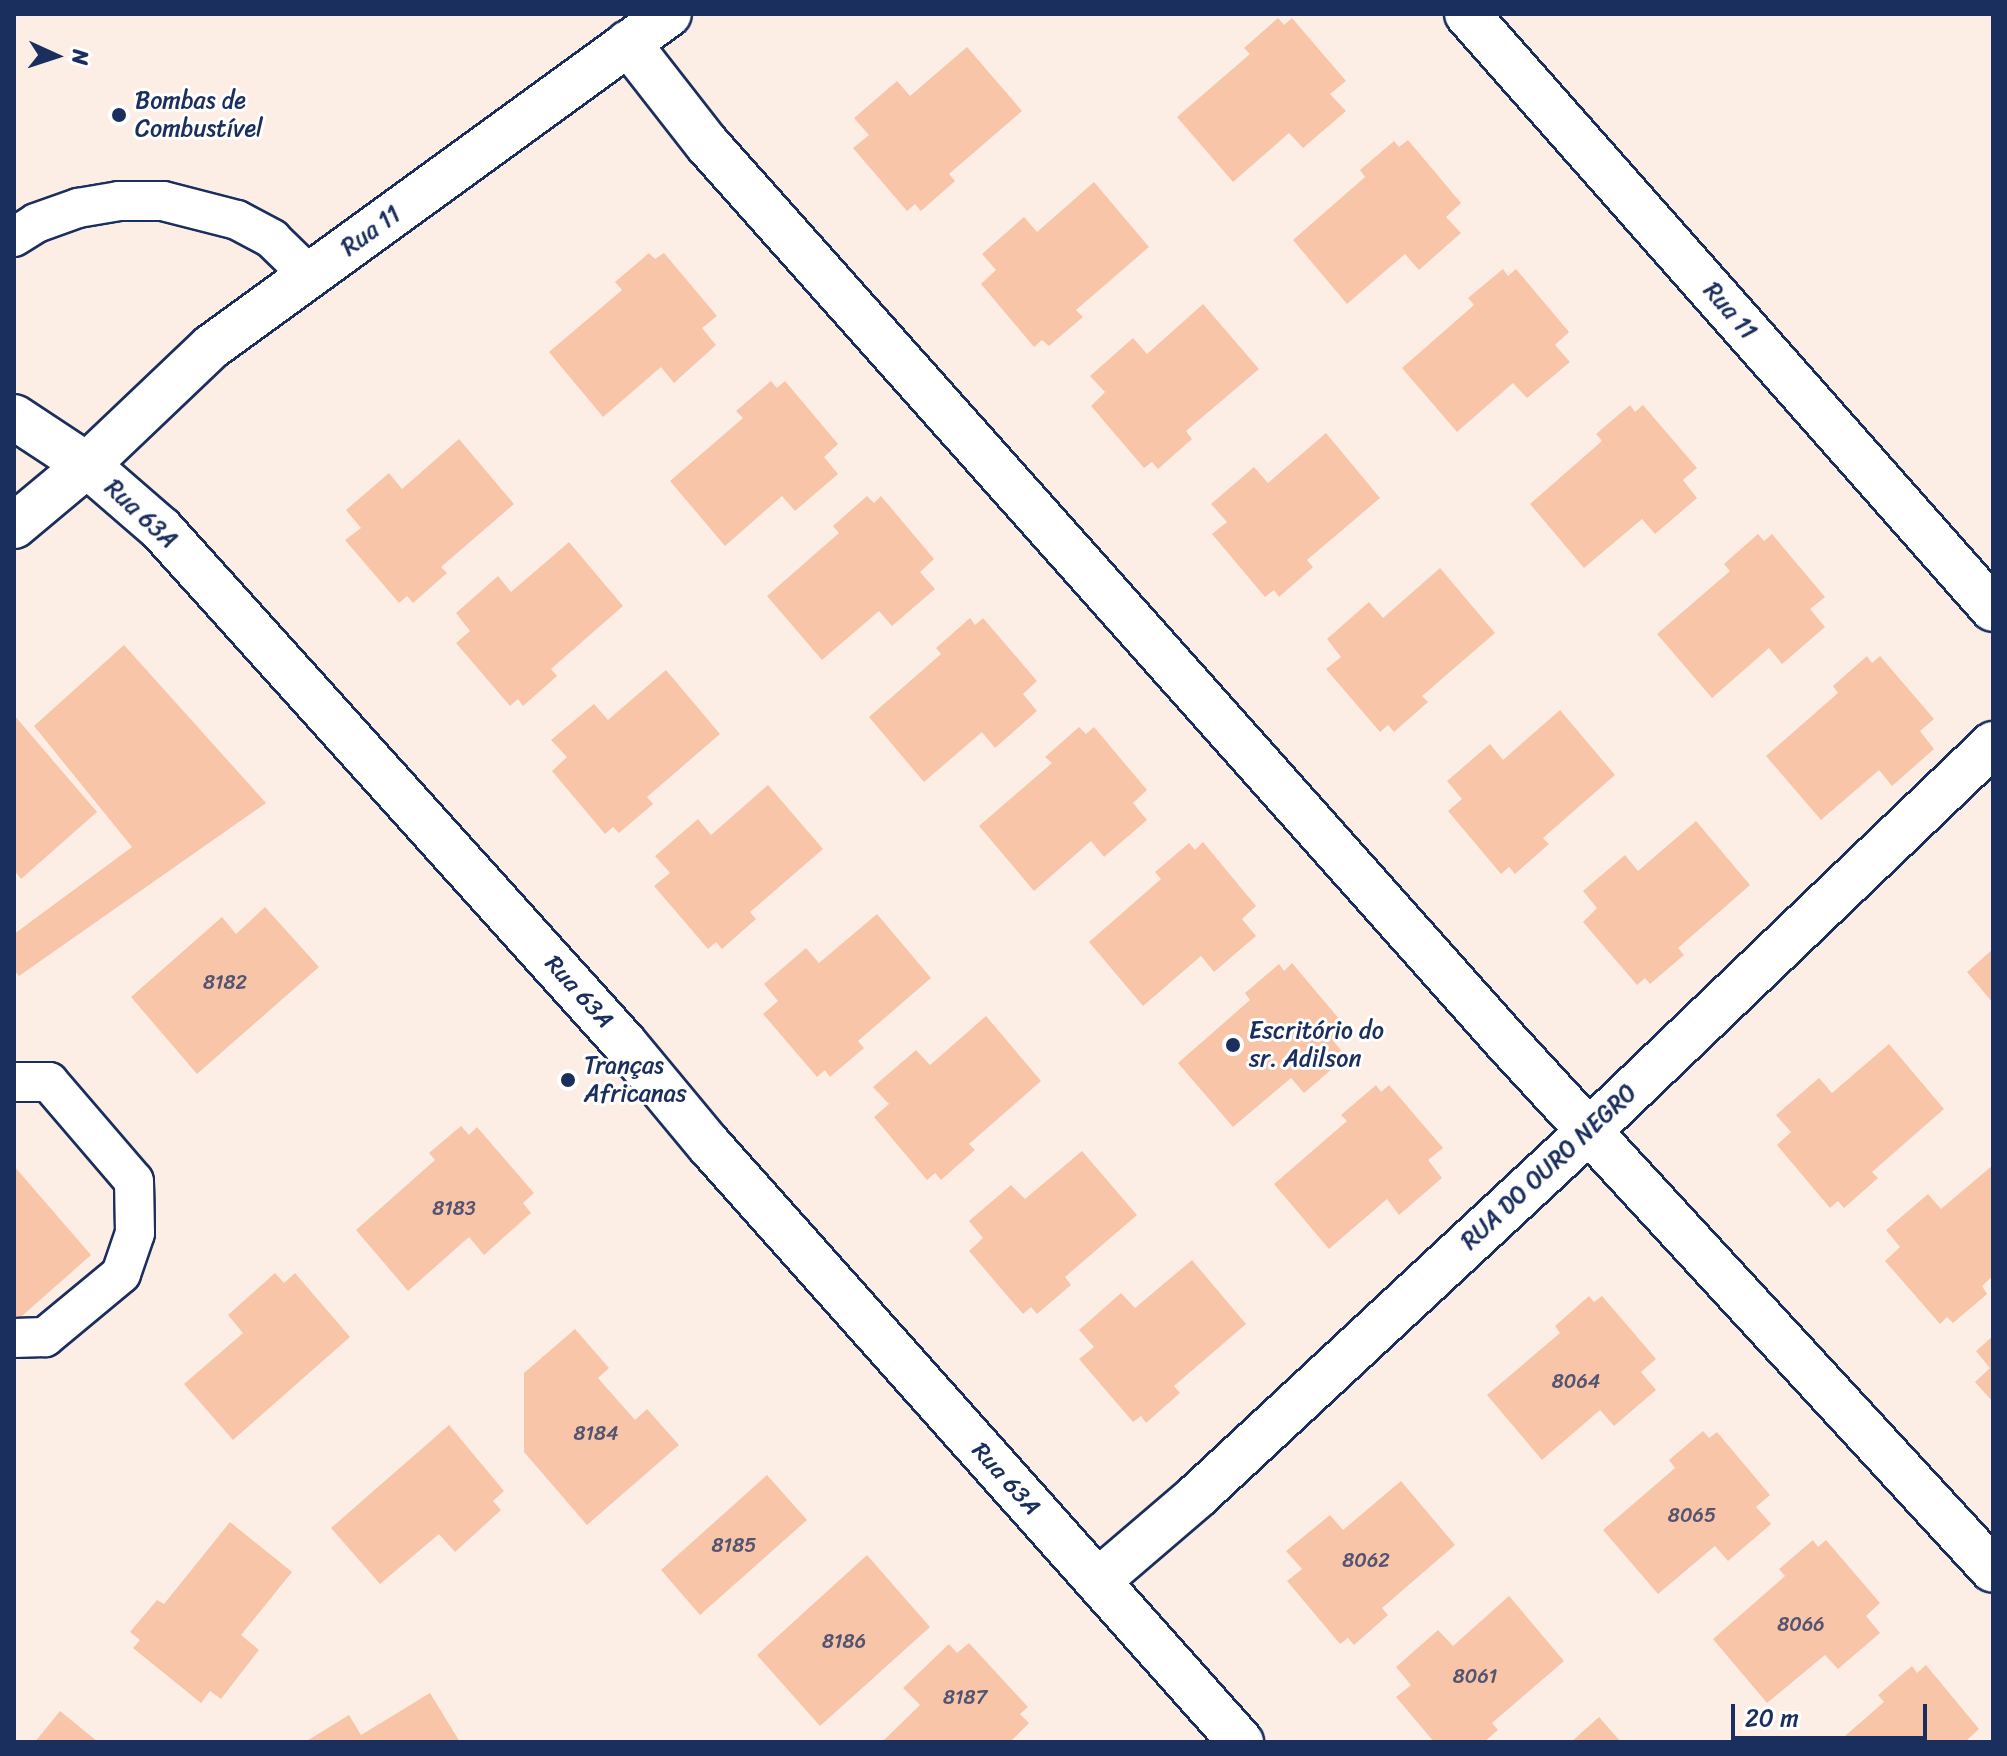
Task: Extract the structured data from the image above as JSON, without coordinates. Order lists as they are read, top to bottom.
{
  "streets": {
    "street": ["Rua 11", "Rua 63A", "RUA DO OURO NEGRO"]
  },
  "crossings": [
    ["Rua 11", "Rua 63A"],
    ["Rua 63A", "RUA DO OURO NEGRO"]
  ],
  "places": ["Bombas de Combustível", "Escritório do sr. Adilson", "Tranças Africanas"],
  "house_numbers": [
    "8182",
    "8183",
    "8064",
    "8184",
    "8065",
    "8185",
    "8062",
    "8066",
    "8186",
    "8061",
    "8187"
  ],
  "scale_bar": "20 m",
  "north": "right"
}
